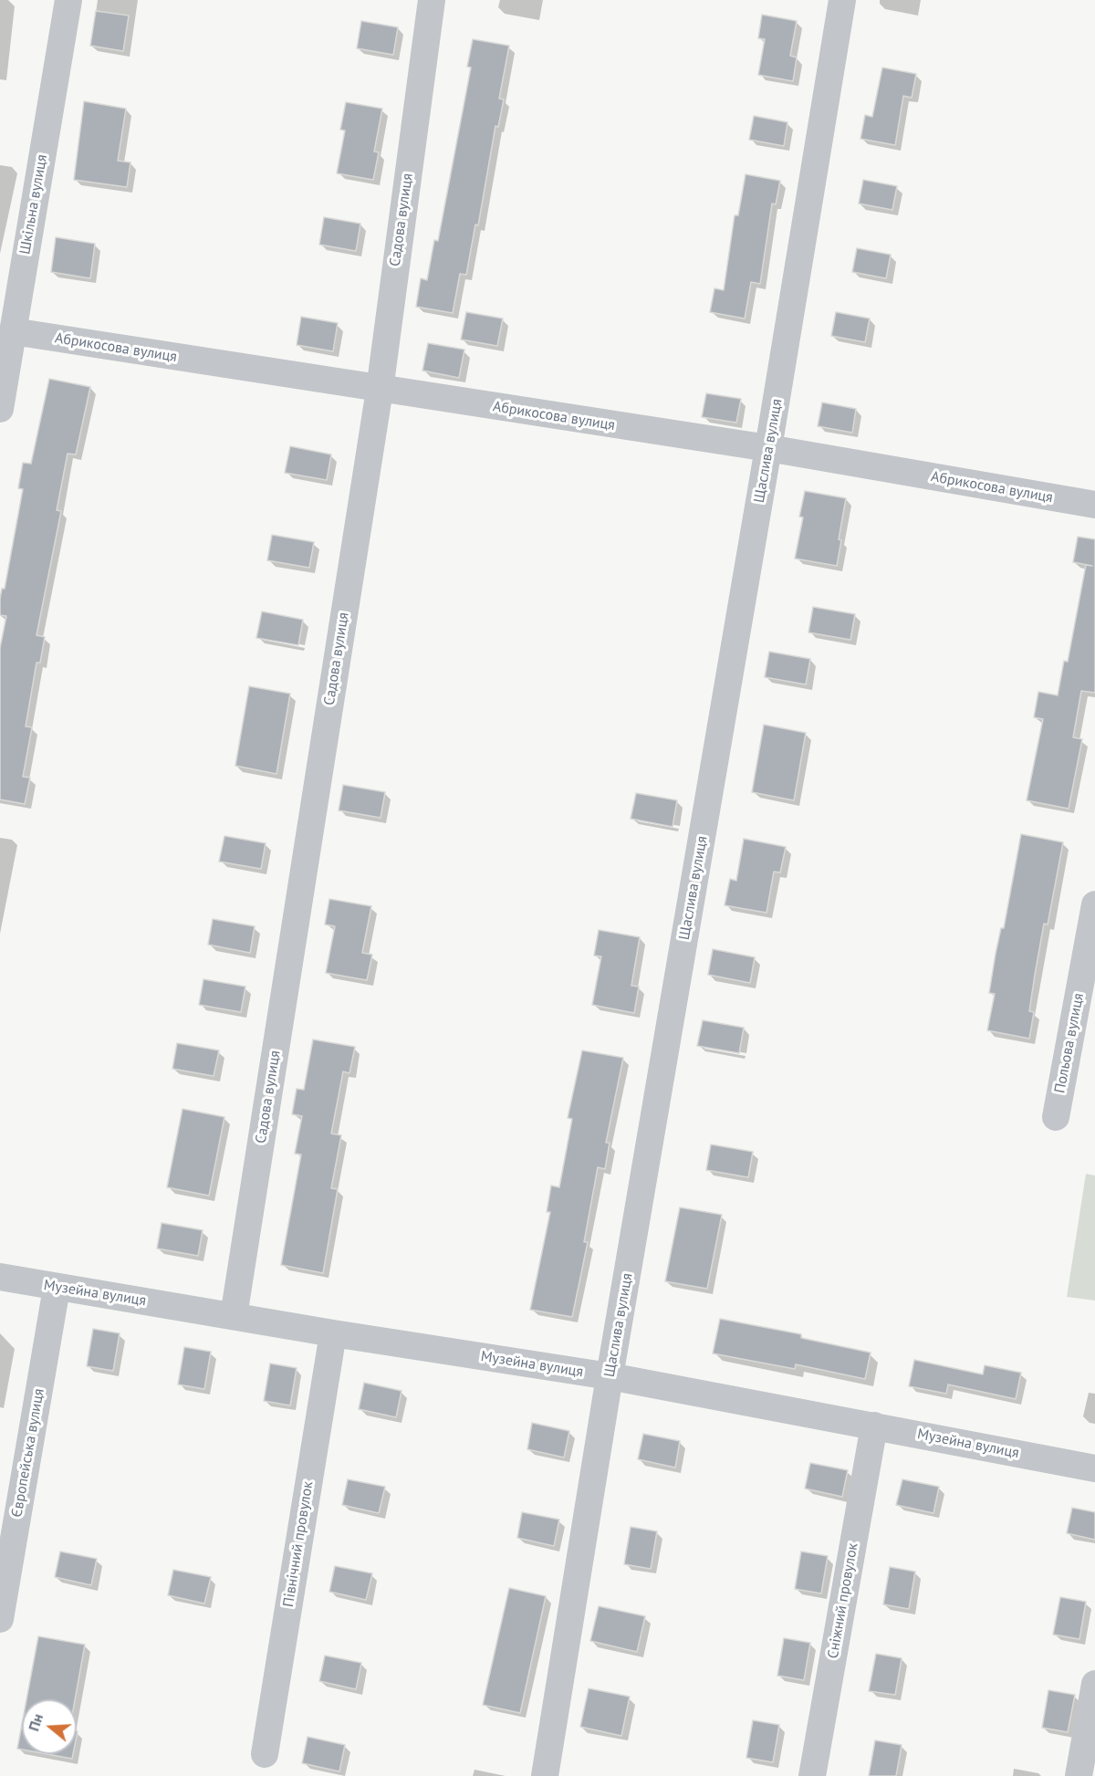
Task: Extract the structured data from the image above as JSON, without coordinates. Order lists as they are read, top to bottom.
{
  "streets": {
    "street": [
      "Шкільна вулиця",
      "Садова вулиця",
      "Абрикосова вулиця",
      "Щаслива вулиця",
      "Польова вулиця",
      "Музейна вулиця",
      "Європейська вулиця",
      "Північний провулок",
      "Сніжний провулок"
    ]
  },
  "crossings": [
    ["Шкільна вулиця", "Абрикосова вулиця"],
    ["Садова вулиця", "Абрикосова вулиця"],
    ["Садова вулиця", "Музейна вулиця"],
    ["Абрикосова вулиця", "Щаслива вулиця"],
    ["Щаслива вулиця", "Музейна вулиця"],
    ["Музейна вулиця", "Європейська вулиця"],
    ["Музейна вулиця", "Північний провулок"],
    ["Музейна вулиця", "Сніжний провулок"]
  ],
  "north": "left"
}
